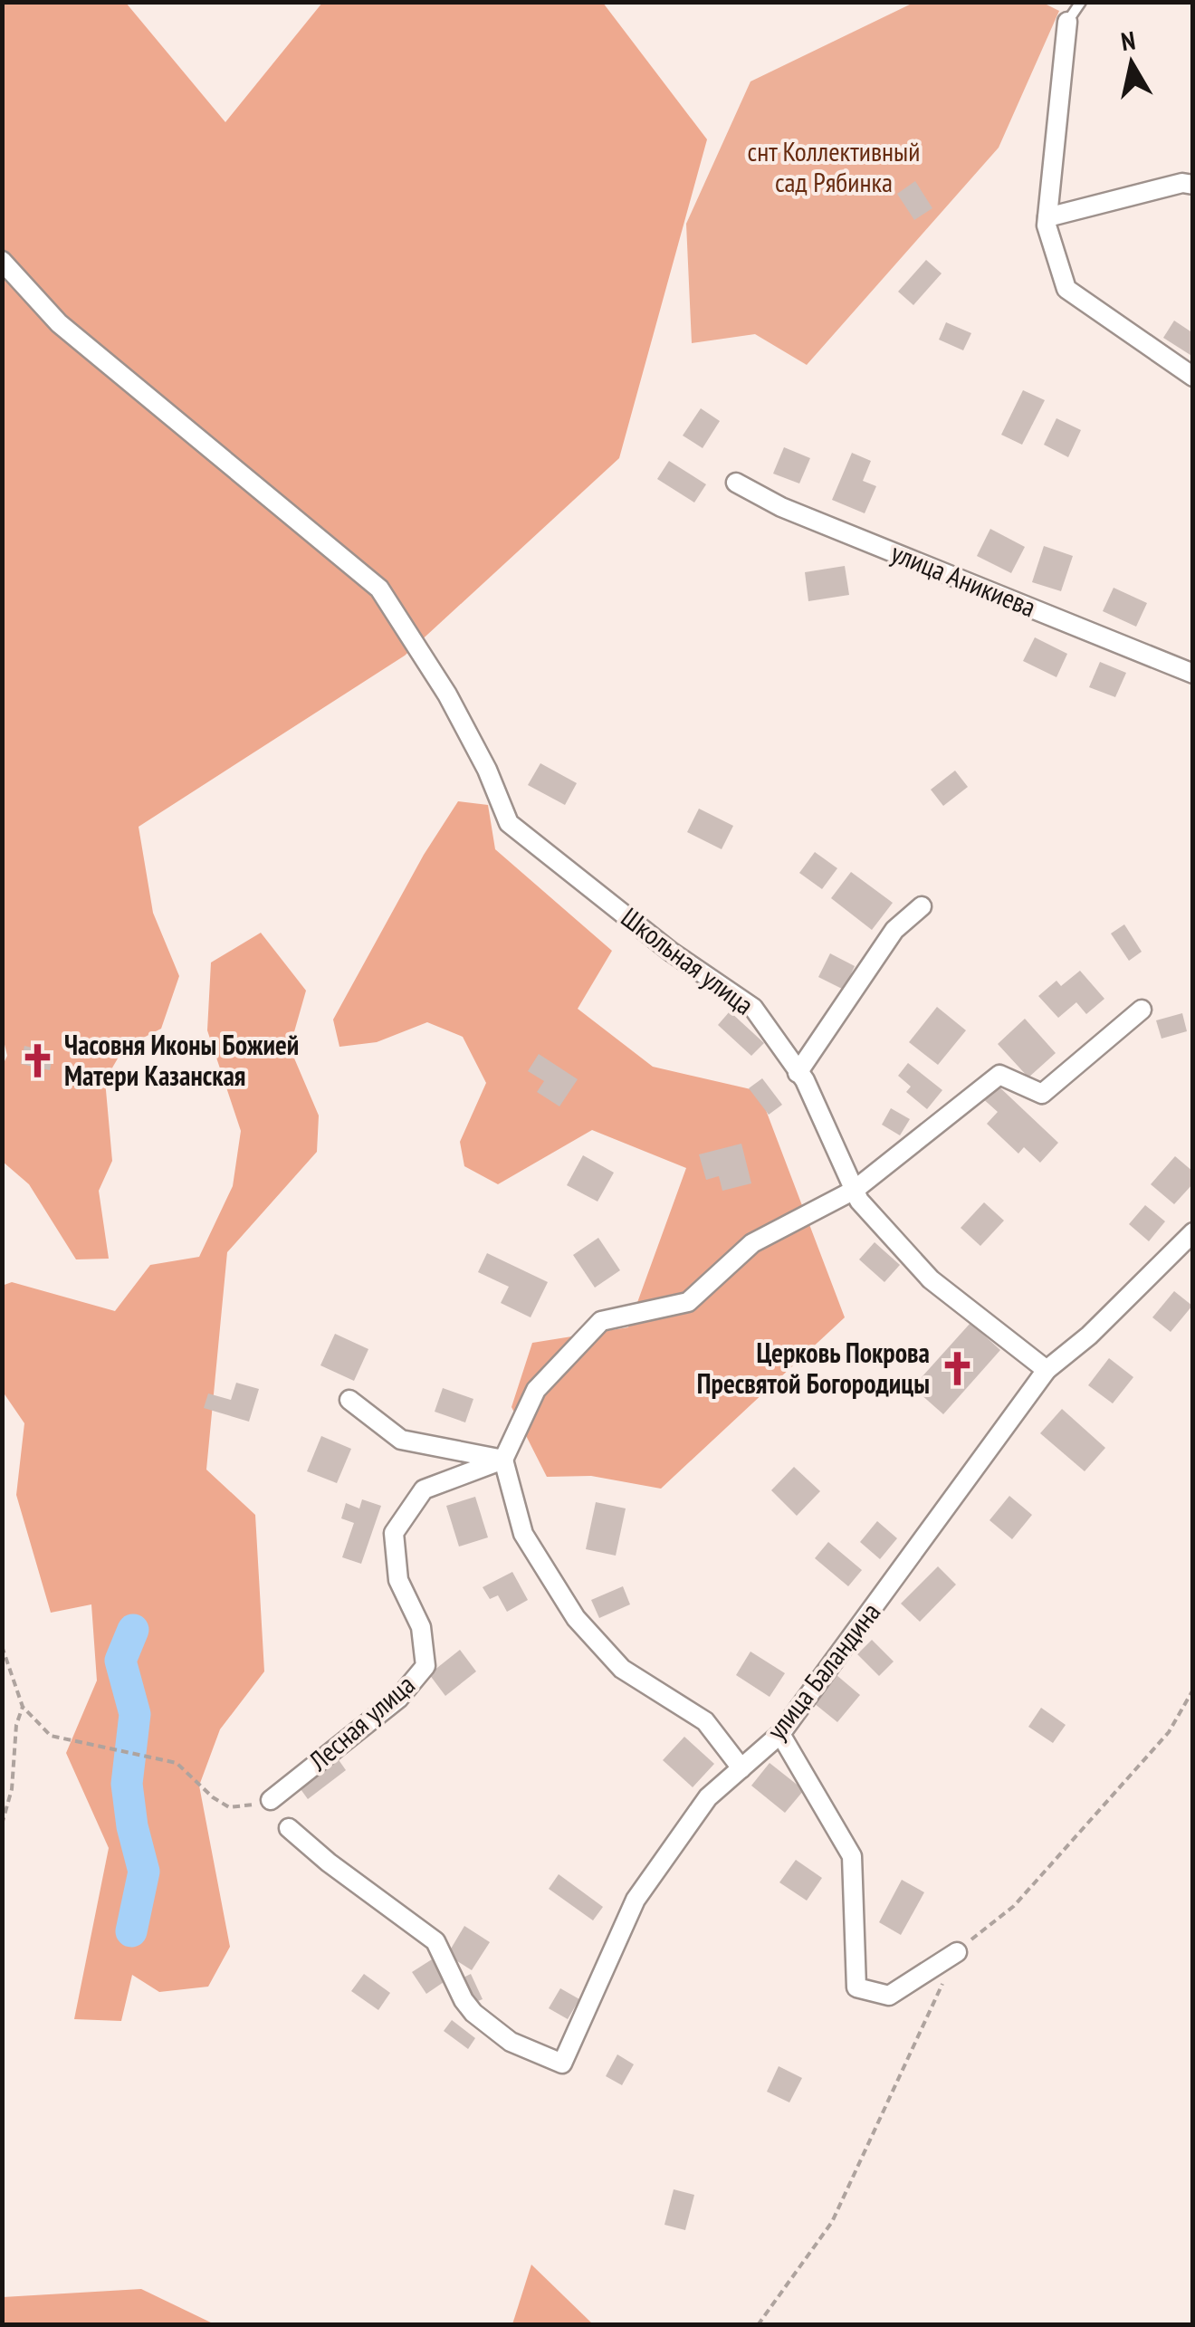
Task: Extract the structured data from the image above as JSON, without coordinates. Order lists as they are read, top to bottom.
{
  "streets": {
    "street": [
      "улица Аникиева",
      "Школьная улица",
      "улица Баландина",
      "Лесная улица"
    ]
  },
  "crossings": [
    ["Школьная улица", "улица Баландина"]
  ],
  "parks": ["снт Коллективный сад Рябинка"],
  "places": {
    "church": ["Часовня Иконы Божией Матери Казанская", "Церковь Покрова Пресвятой Богородицы"]
  },
  "north": "top"
}
